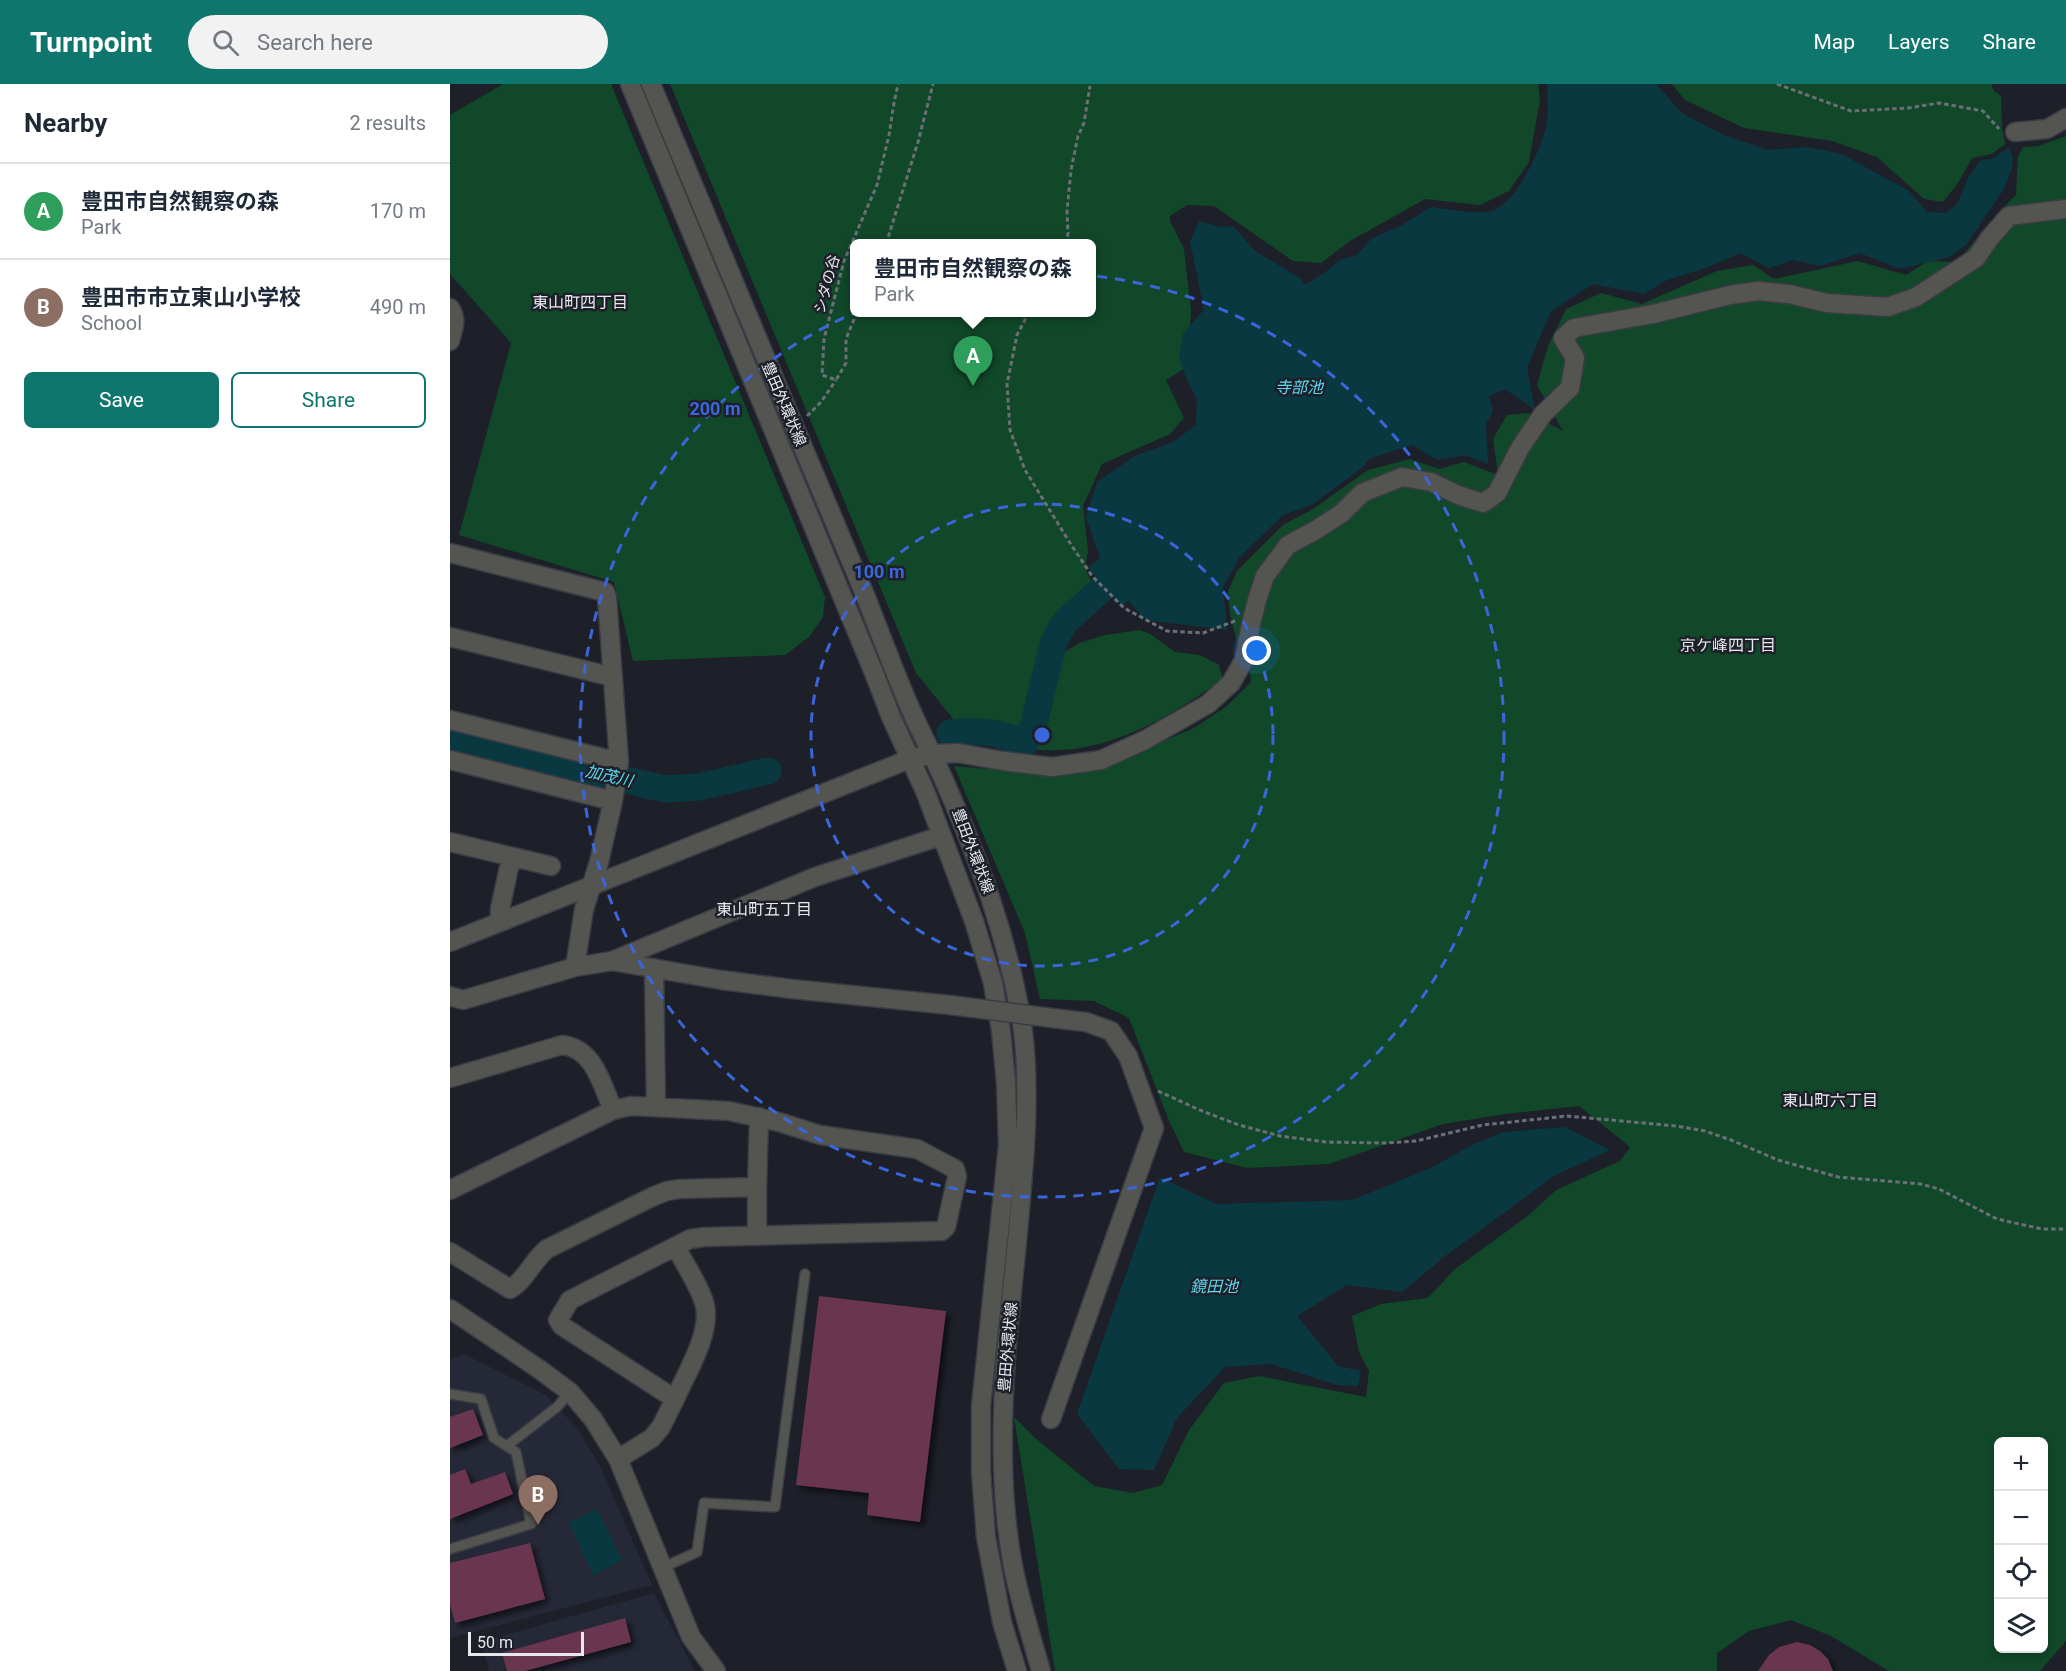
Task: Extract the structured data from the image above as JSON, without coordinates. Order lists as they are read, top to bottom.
{
  "streets": {
    "street": ["豊田外環状線"],
    "path": ["シダの谷"]
  },
  "districts": [
    "東山町四丁目",
    "京ケ峰四丁目",
    "東山町五丁目",
    "東山町六丁目"
  ],
  "water": ["寺部池", "加茂川", "鏡田池"],
  "scale_bar": "50 m",
  "page": {
    "header": "Turnpoint",
    "search": "Search here",
    "nav": ["Map", "Layers", "Share"],
    "heading": ["Nearby", "2 results"],
    "list": [
      {
        "mark": "A",
        "name": "豊田市自然観察の森",
        "note": "Park",
        "value": "170 m"
      },
      {
        "mark": "B",
        "name": "豊田市市立東山小学校",
        "note": "School",
        "value": "490 m"
      }
    ],
    "popup": ["豊田市自然観察の森", "Park"],
    "pins": ["A", "B"],
    "buttons": ["Save", "Share"],
    "map_buttons": ["+", "−"],
    "scale": "50 m"
  },
  "rings": ["200 m", "100 m"]
}
